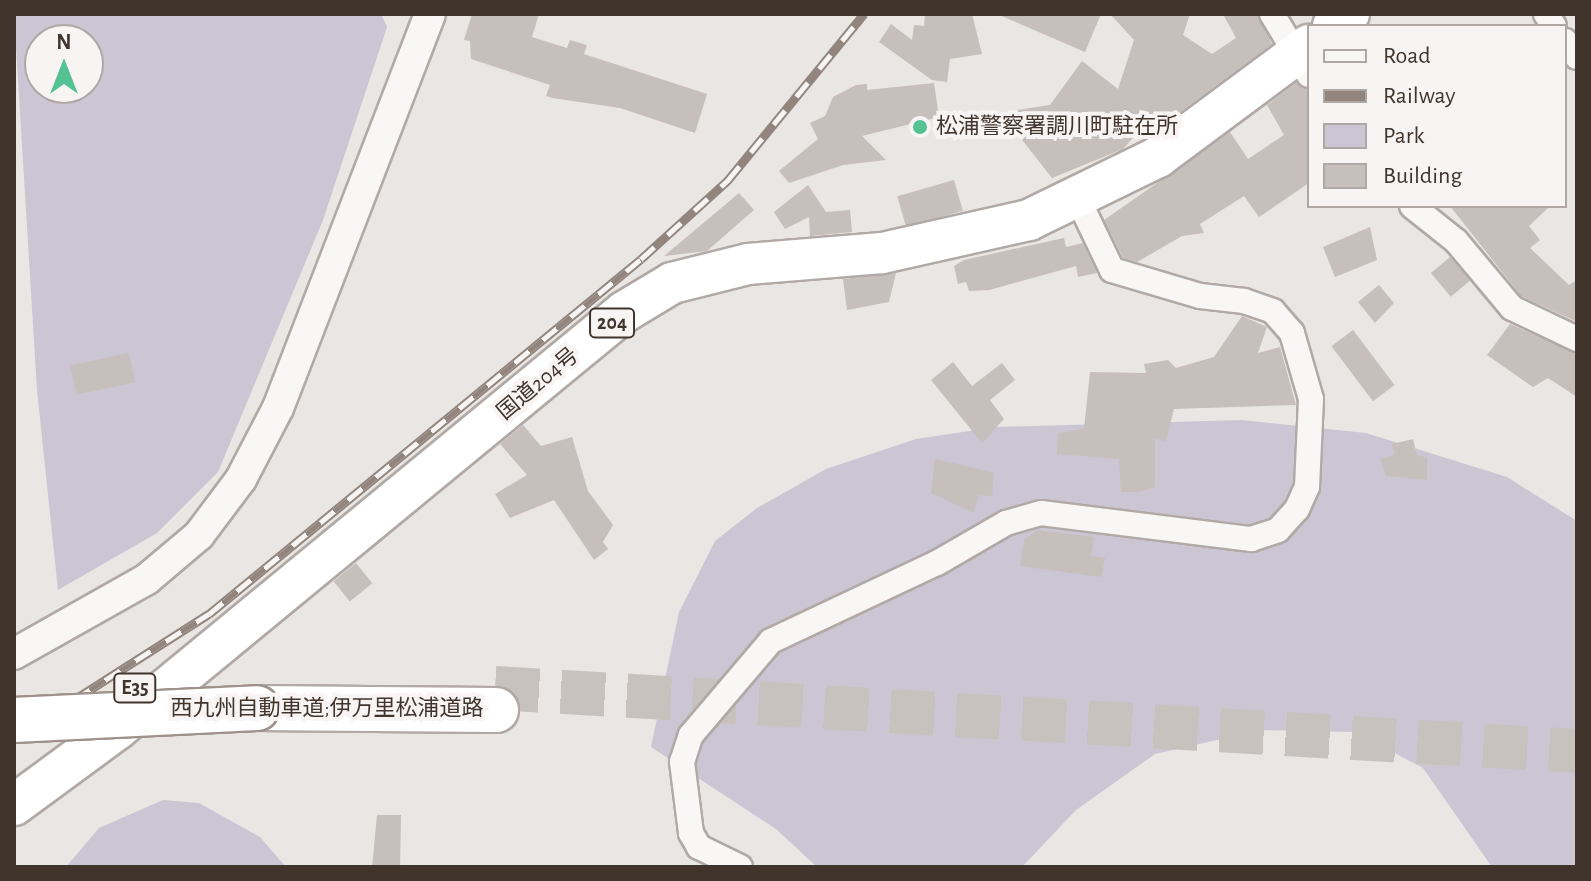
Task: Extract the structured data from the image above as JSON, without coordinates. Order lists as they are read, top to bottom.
{
  "streets": {
    "highway": [
      "204",
      "国道204号",
      "E35",
      "西九州自動車道;伊万里松浦道路"
    ]
  },
  "places": ["松浦警察署調川町駐在所"],
  "legend": [
    "Road",
    "Railway",
    "Park",
    "Building"
  ],
  "north": "top"
}
